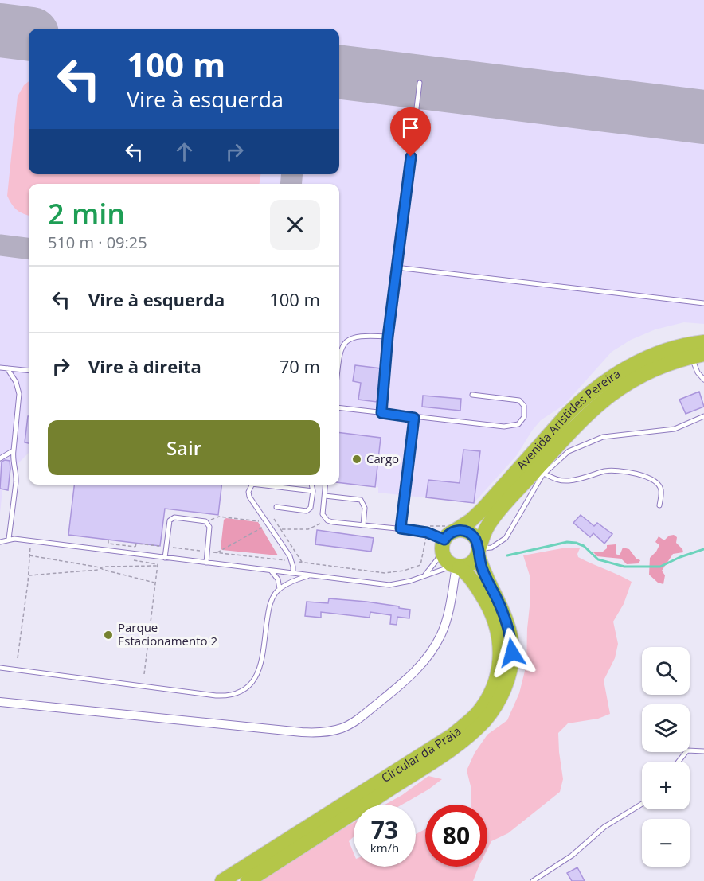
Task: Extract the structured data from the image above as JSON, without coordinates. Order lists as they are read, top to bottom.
{
  "streets": {
    "highway": ["Avenida Aristides Pereira", "Circular da Praia"]
  },
  "crossings": [
    ["Avenida Aristides Pereira", "Circular da Praia"]
  ],
  "places": ["Cargo", "Parque Estacionamento 2"],
  "page": {
    "turn": ["100 m", "Vire à esquerda"],
    "heading": ["2 min", "510 m · 09:25"],
    "list": [
      {
        "name": "Vire à esquerda",
        "value": "100 m"
      },
      {
        "name": "Vire à direita",
        "value": "70 m"
      }
    ],
    "buttons": "Sair",
    "map_buttons": ["+", "−"],
    "speed": "73 km/h",
    "limit": "80"
  }
}
